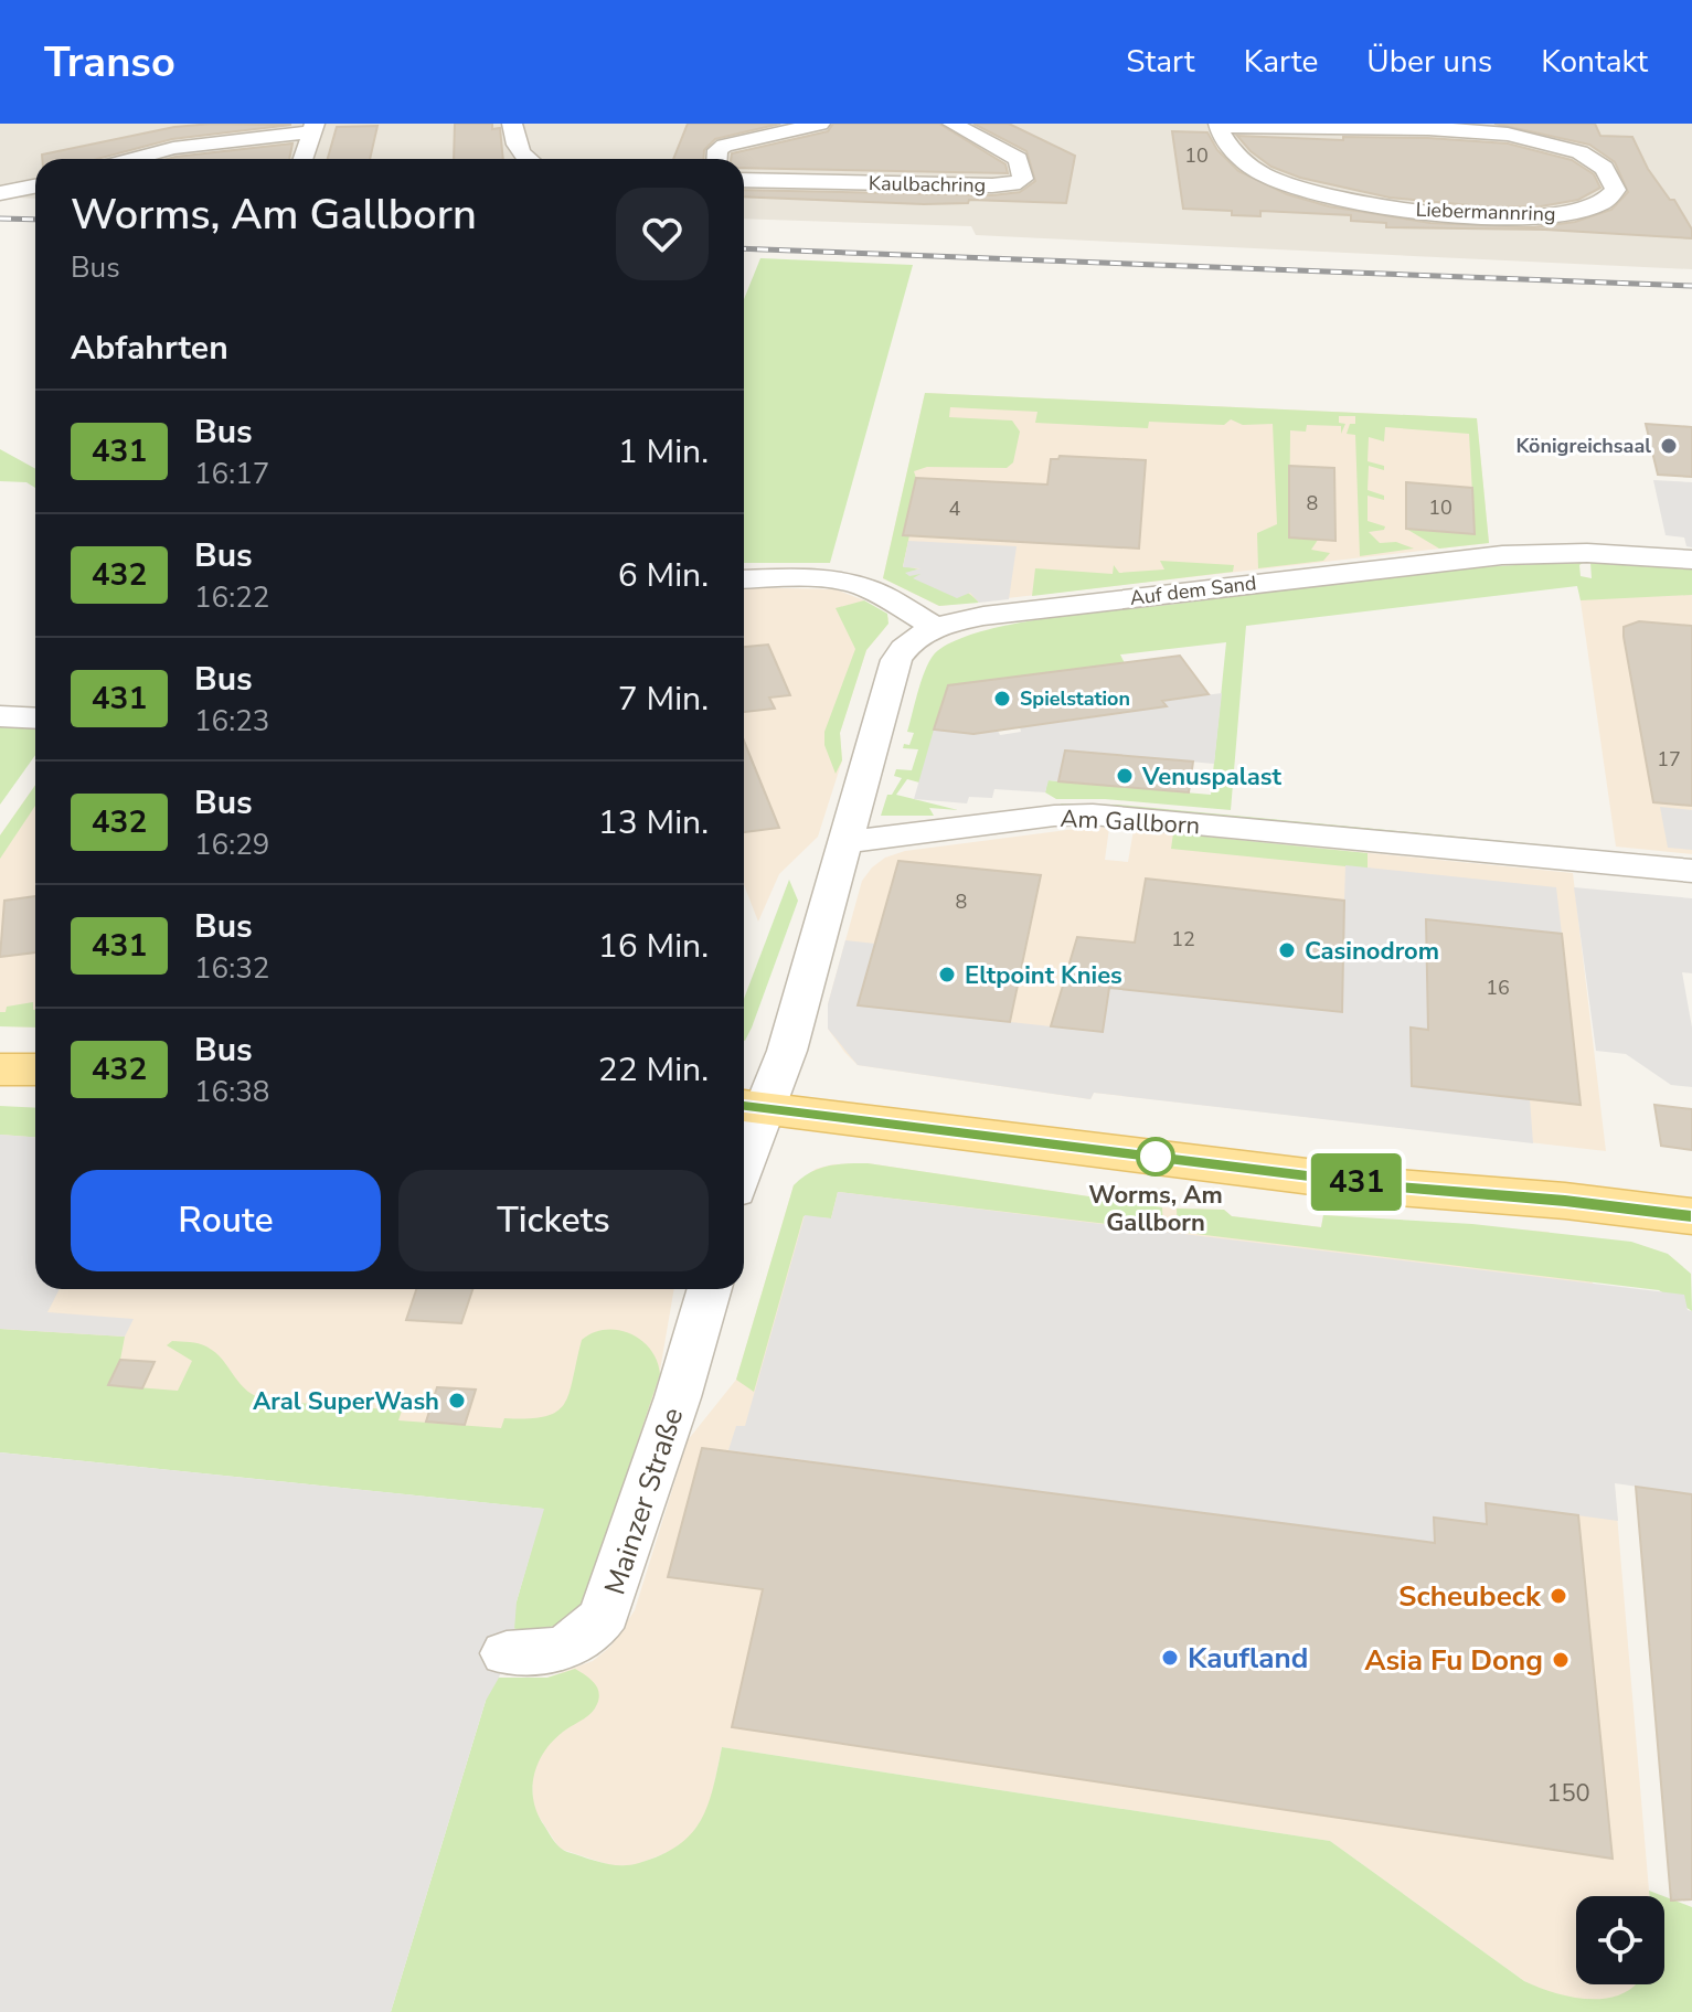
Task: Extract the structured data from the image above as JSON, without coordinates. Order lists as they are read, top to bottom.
{
  "streets": {
    "street": [
      "Kaulbachring",
      "Liebermannring",
      "Auf dem Sand",
      "Am Gallborn",
      "Mainzer Straße"
    ]
  },
  "crossings": [
    ["Auf dem Sand", "Am Gallborn"]
  ],
  "places": [
    "Königreichsaal",
    "Spielstation",
    "Venuspalast",
    "Casinodrom",
    "Eltpoint Knies",
    "Worms, Am Gallborn",
    "Aral SuperWash",
    "Scheubeck",
    "Kaufland",
    "Asia Fu Dong"
  ],
  "lines": ["bus line 431"],
  "house_numbers": [
    "10",
    "8",
    "10",
    "4",
    "17",
    "8",
    "12",
    "16",
    "150"
  ],
  "page": {
    "header": "Transo",
    "nav": [
      "Start",
      "Karte",
      "Über uns",
      "Kontakt"
    ],
    "on_map": "431",
    "heading": [
      ["Worms, Am Gallborn", "Bus"],
      "Abfahrten"
    ],
    "list": [
      {
        "mark": "431",
        "name": "Bus",
        "note": "16:17",
        "value": "1 Min."
      },
      {
        "mark": "432",
        "name": "Bus",
        "note": "16:22",
        "value": "6 Min."
      },
      {
        "mark": "431",
        "name": "Bus",
        "note": "16:23",
        "value": "7 Min."
      },
      {
        "mark": "432",
        "name": "Bus",
        "note": "16:29",
        "value": "13 Min."
      },
      {
        "mark": "431",
        "name": "Bus",
        "note": "16:32",
        "value": "16 Min."
      },
      {
        "mark": "432",
        "name": "Bus",
        "note": "16:38",
        "value": "22 Min."
      }
    ],
    "buttons": ["Route", "Tickets"]
  }
}
